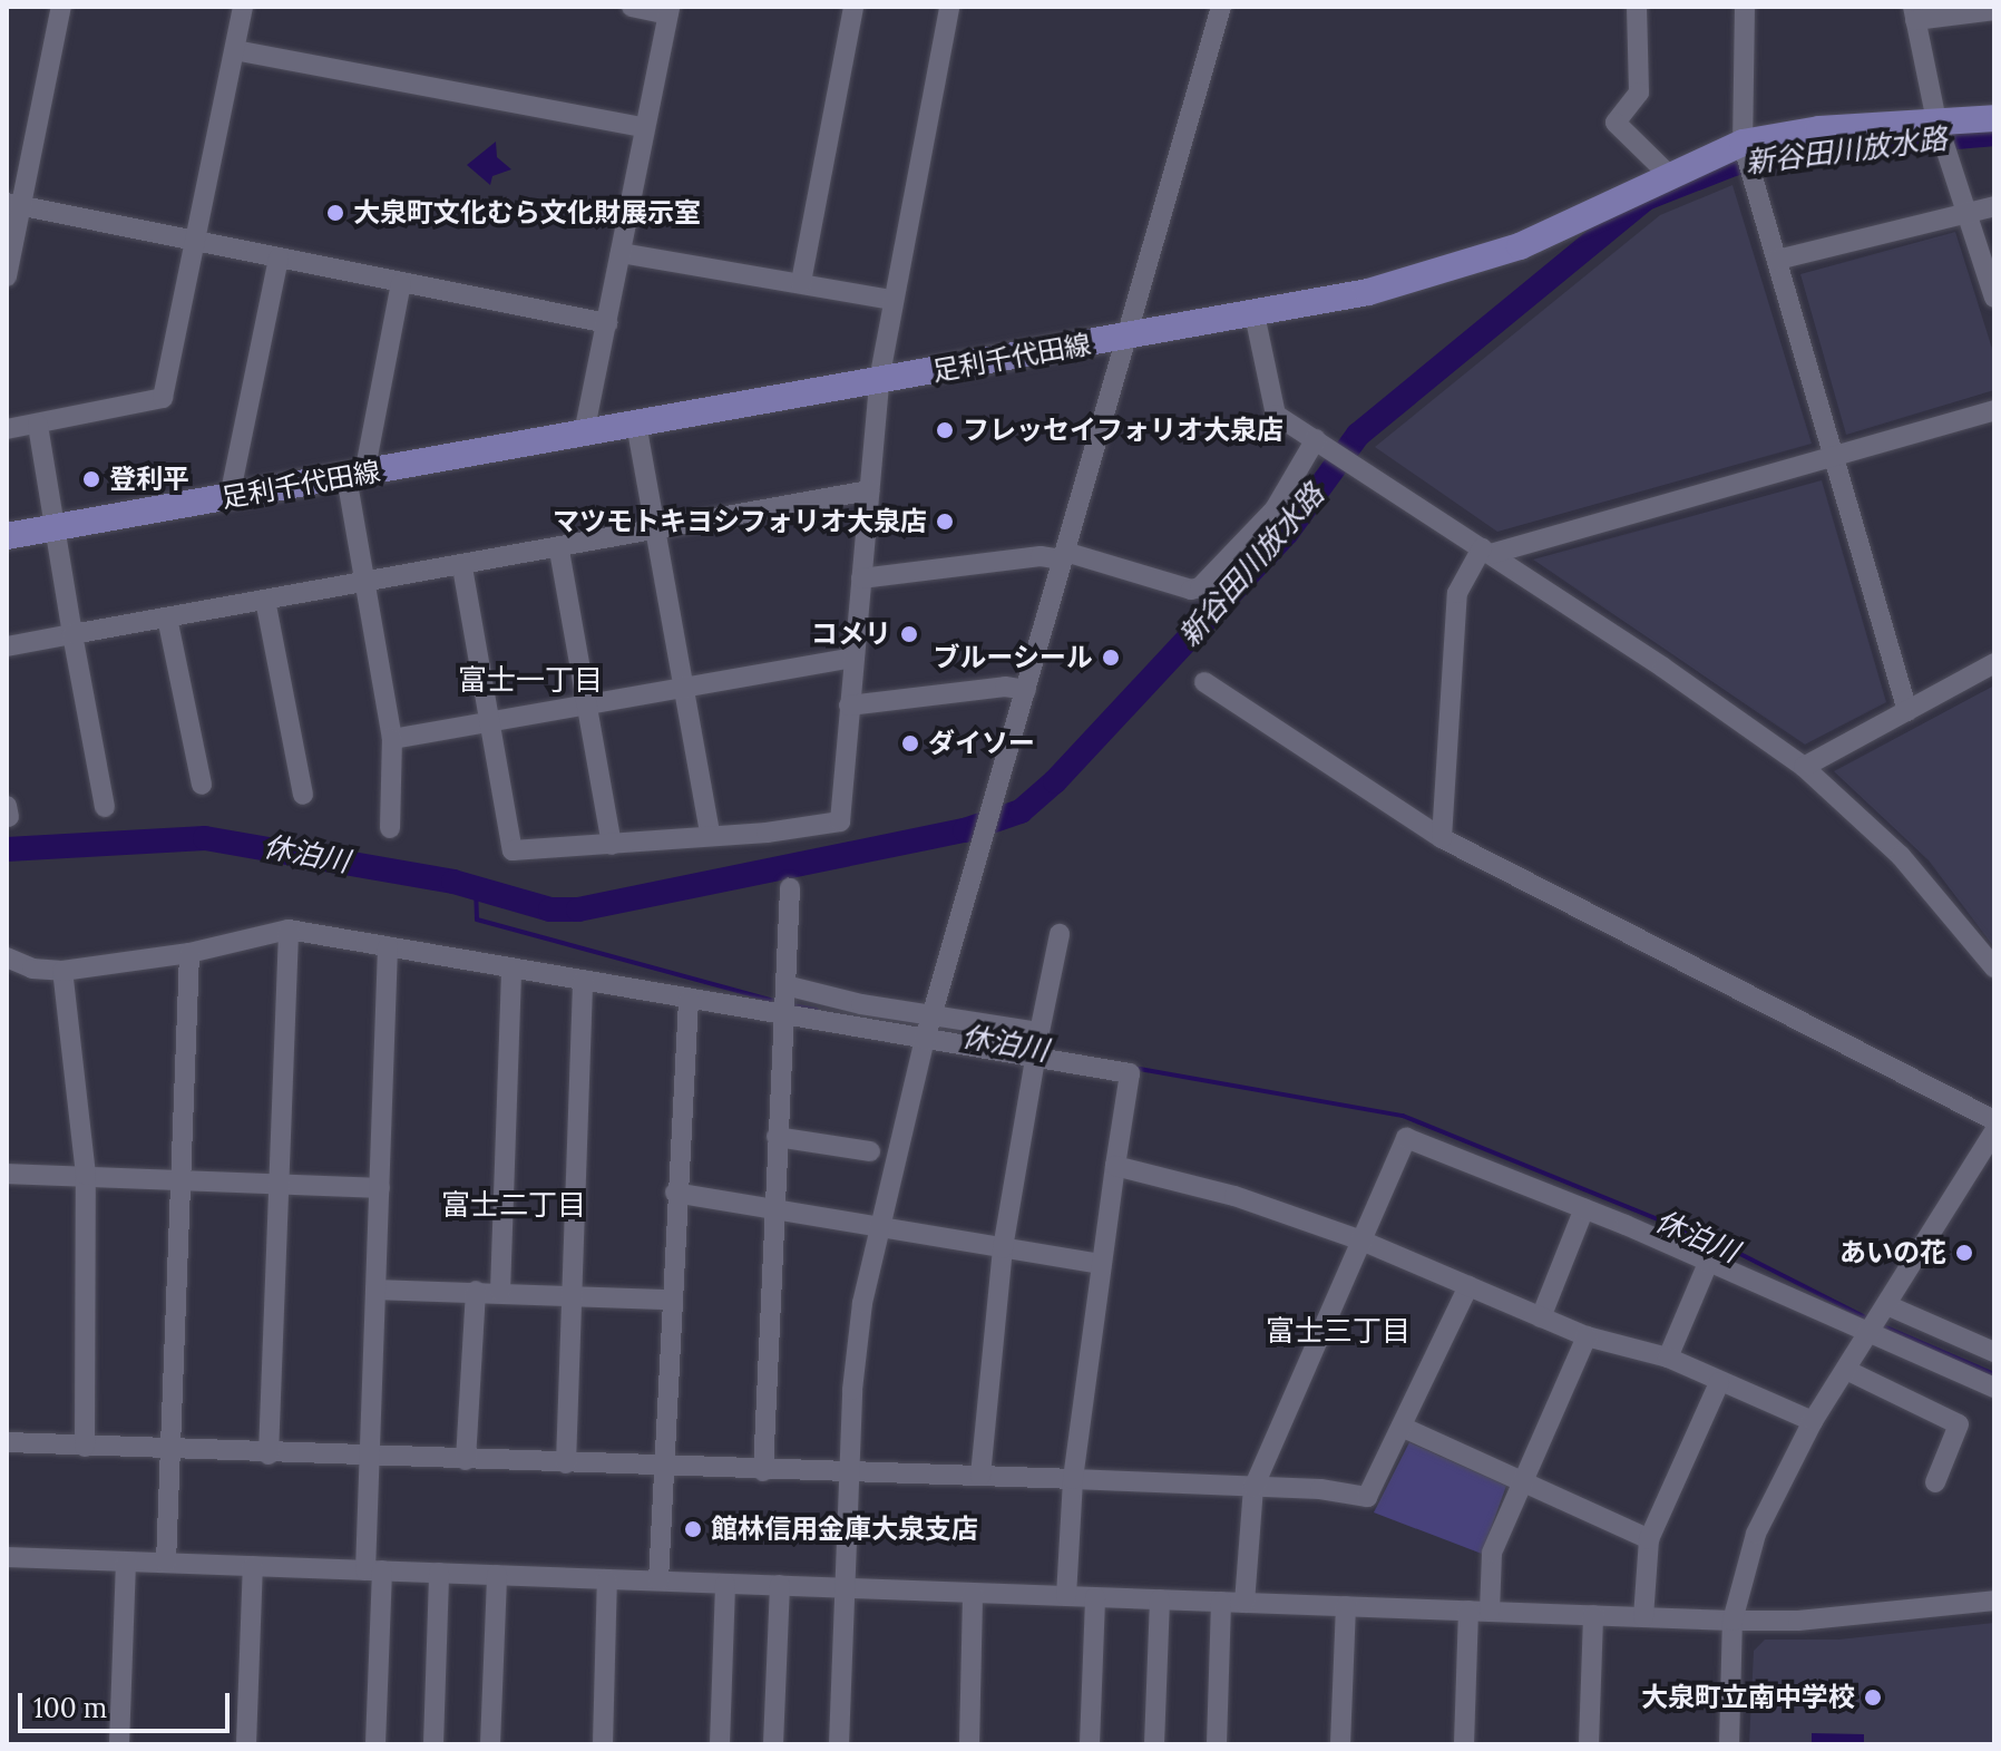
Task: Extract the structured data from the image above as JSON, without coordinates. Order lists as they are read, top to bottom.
{
  "streets": {
    "main road": ["足利千代田線"]
  },
  "districts": ["富士一丁目", "富士二丁目", "富士三丁目"],
  "water": ["新谷田川放水路", "休泊川"],
  "places": [
    "大泉町文化むら文化財展示室",
    "フレッセイフォリオ大泉店",
    "登利平",
    "マツモトキヨシフォリオ大泉店",
    "コメリ",
    "ブルーシール",
    "ダイソー",
    "あいの花",
    "館林信用金庫大泉支店",
    "大泉町立南中学校"
  ],
  "scale_bar": "100 m"
}
